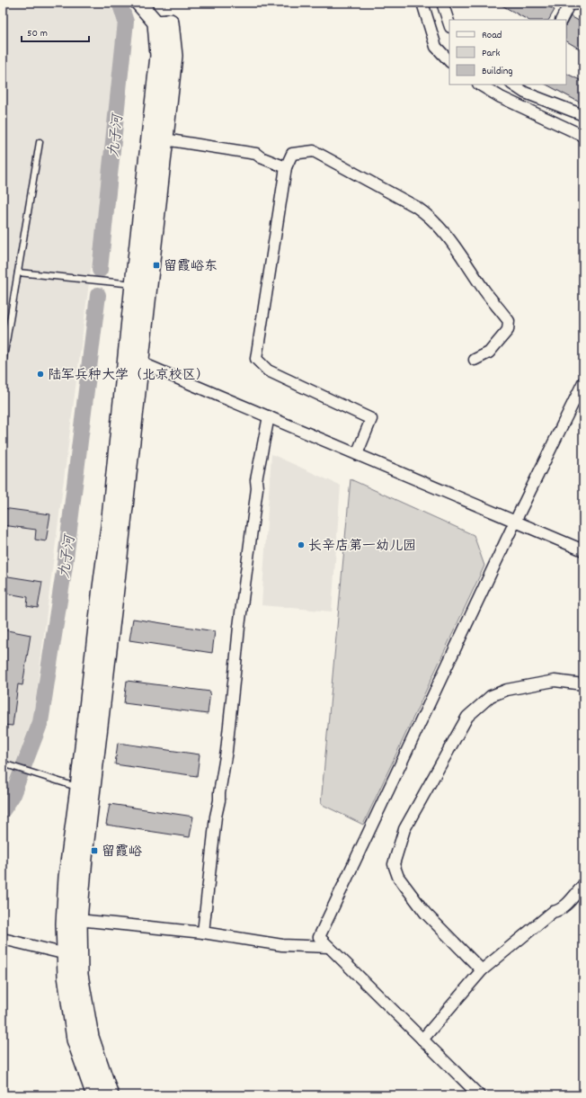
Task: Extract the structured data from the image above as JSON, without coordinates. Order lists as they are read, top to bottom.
{
  "water": ["九子河"],
  "places": {
    "transit": ["留霞峪东", "留霞峪"],
    "other": ["陆军兵种大学（北京校区）", "长辛店第一幼儿园"]
  },
  "legend": ["Road", "Park", "Building"],
  "scale_bar": "50 m"
}
